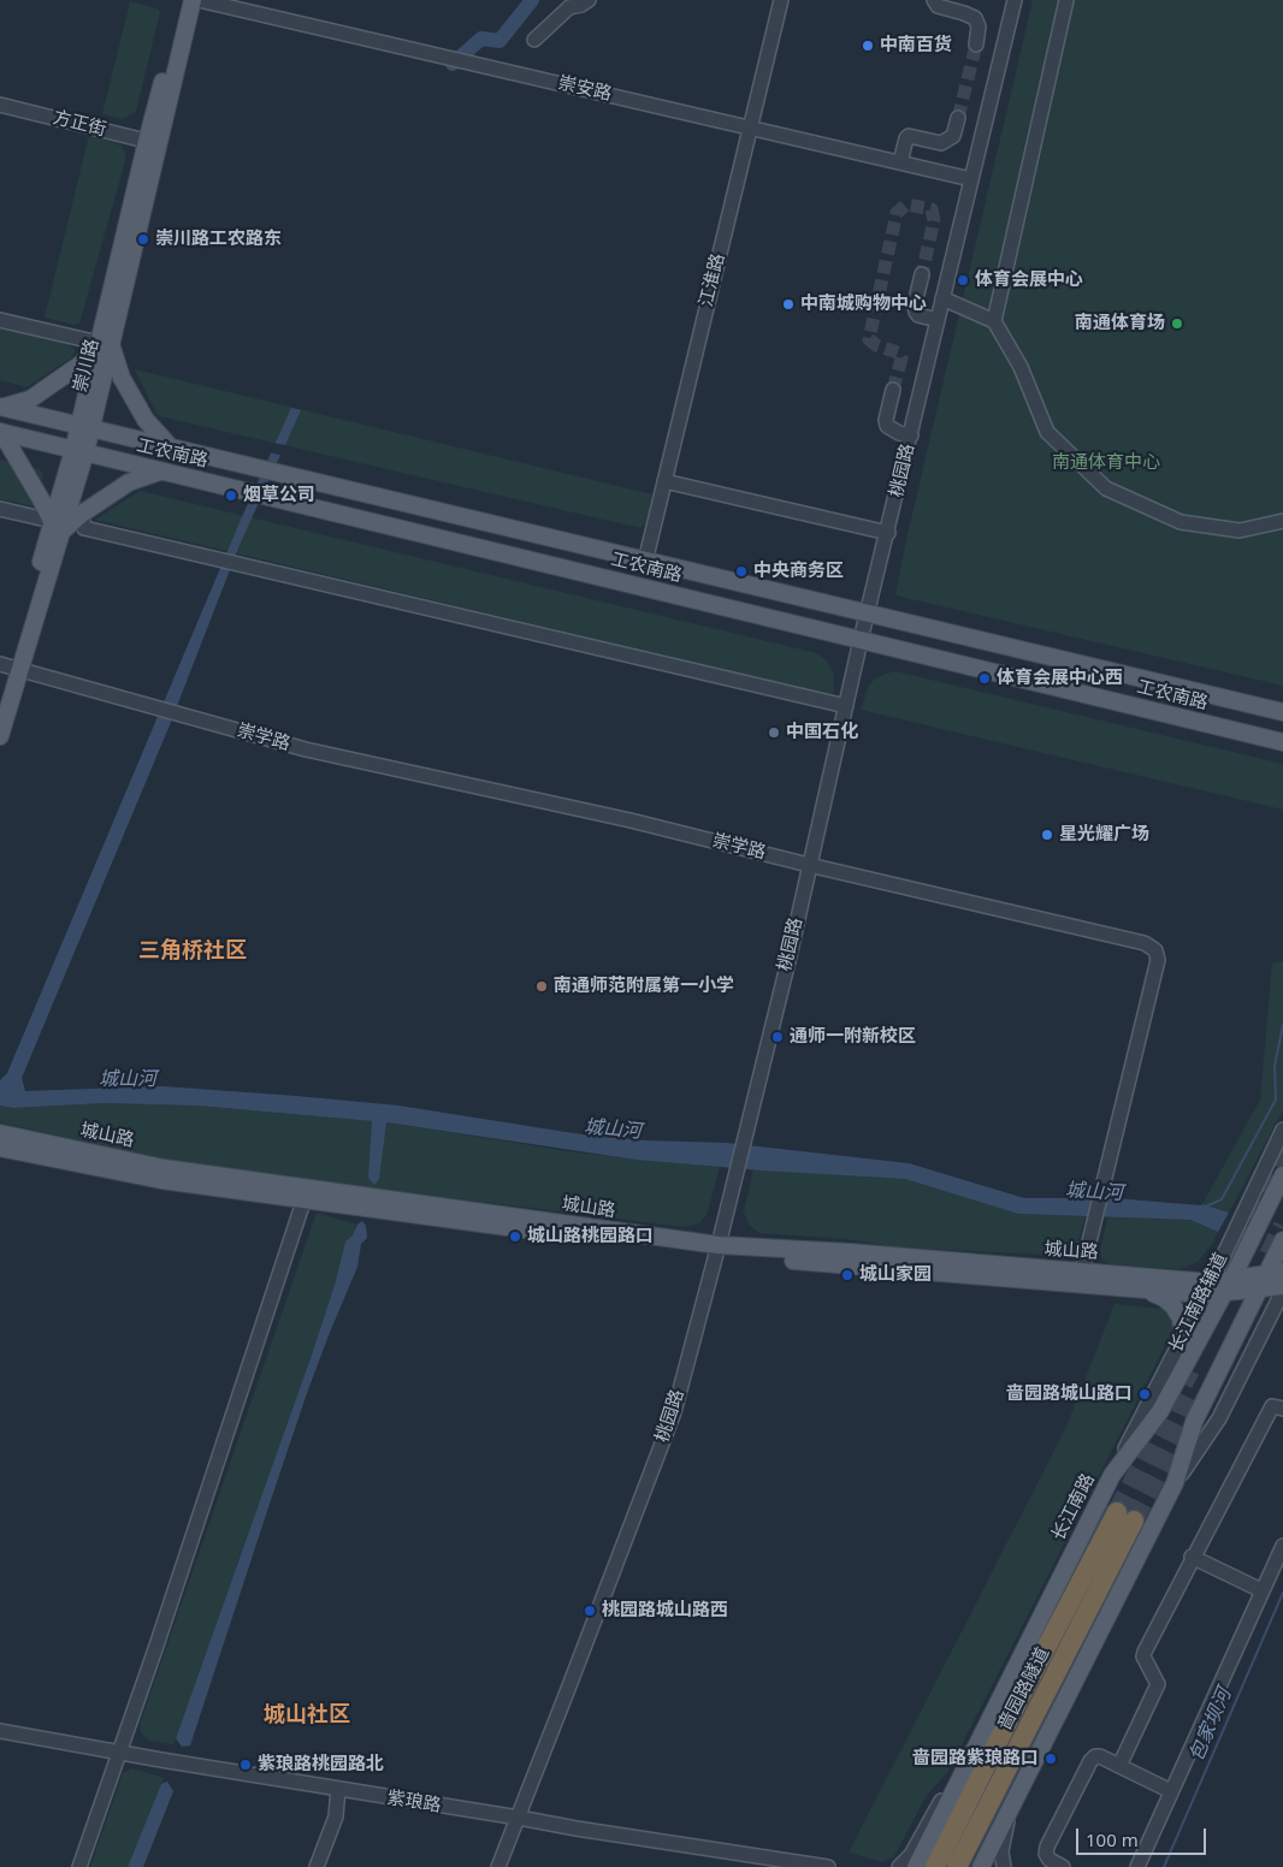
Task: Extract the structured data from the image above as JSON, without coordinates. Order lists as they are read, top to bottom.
{
  "streets": {
    "highway": ["啬园路隧道"],
    "main road": [
      "崇川路",
      "工农南路",
      "城山路",
      "长江南路"
    ],
    "street": [
      "崇安路",
      "方正街",
      "江淮路",
      "桃园路",
      "崇学路",
      "长江南路辅道",
      "紫琅路"
    ]
  },
  "crossings": [
    ["崇安路", "江淮路"],
    ["崇安路", "桃园路"],
    ["方正街", "崇川路"],
    ["江淮路", "工农南路"],
    ["崇川路", "工农南路"],
    ["崇川路", "崇学路"],
    ["工农南路", "桃园路"],
    ["桃园路", "崇学路"],
    ["桃园路", "城山路"],
    ["桃园路", "紫琅路"],
    ["崇学路", "城山路"],
    ["城山路", "长江南路辅道"],
    ["城山路", "长江南路"],
    ["长江南路辅道", "长江南路"]
  ],
  "districts": ["三角桥社区", "城山社区"],
  "water": ["城山河", "包家坝河"],
  "parks": ["南通体育中心"],
  "places": [
    "中南百货",
    "崇川路工农路东",
    "体育会展中心",
    "中南城购物中心",
    "南通体育场",
    "烟草公司",
    "中央商务区",
    "体育会展中心西",
    "中国石化",
    "星光耀广场",
    "南通师范附属第一小学",
    "通师一附新校区",
    "城山路桃园路口",
    "城山家园",
    "啬园路城山路口",
    "桃园路城山路西",
    "啬园路紫琅路口",
    "紫琅路桃园路北"
  ],
  "scale_bar": "100 m"
}
